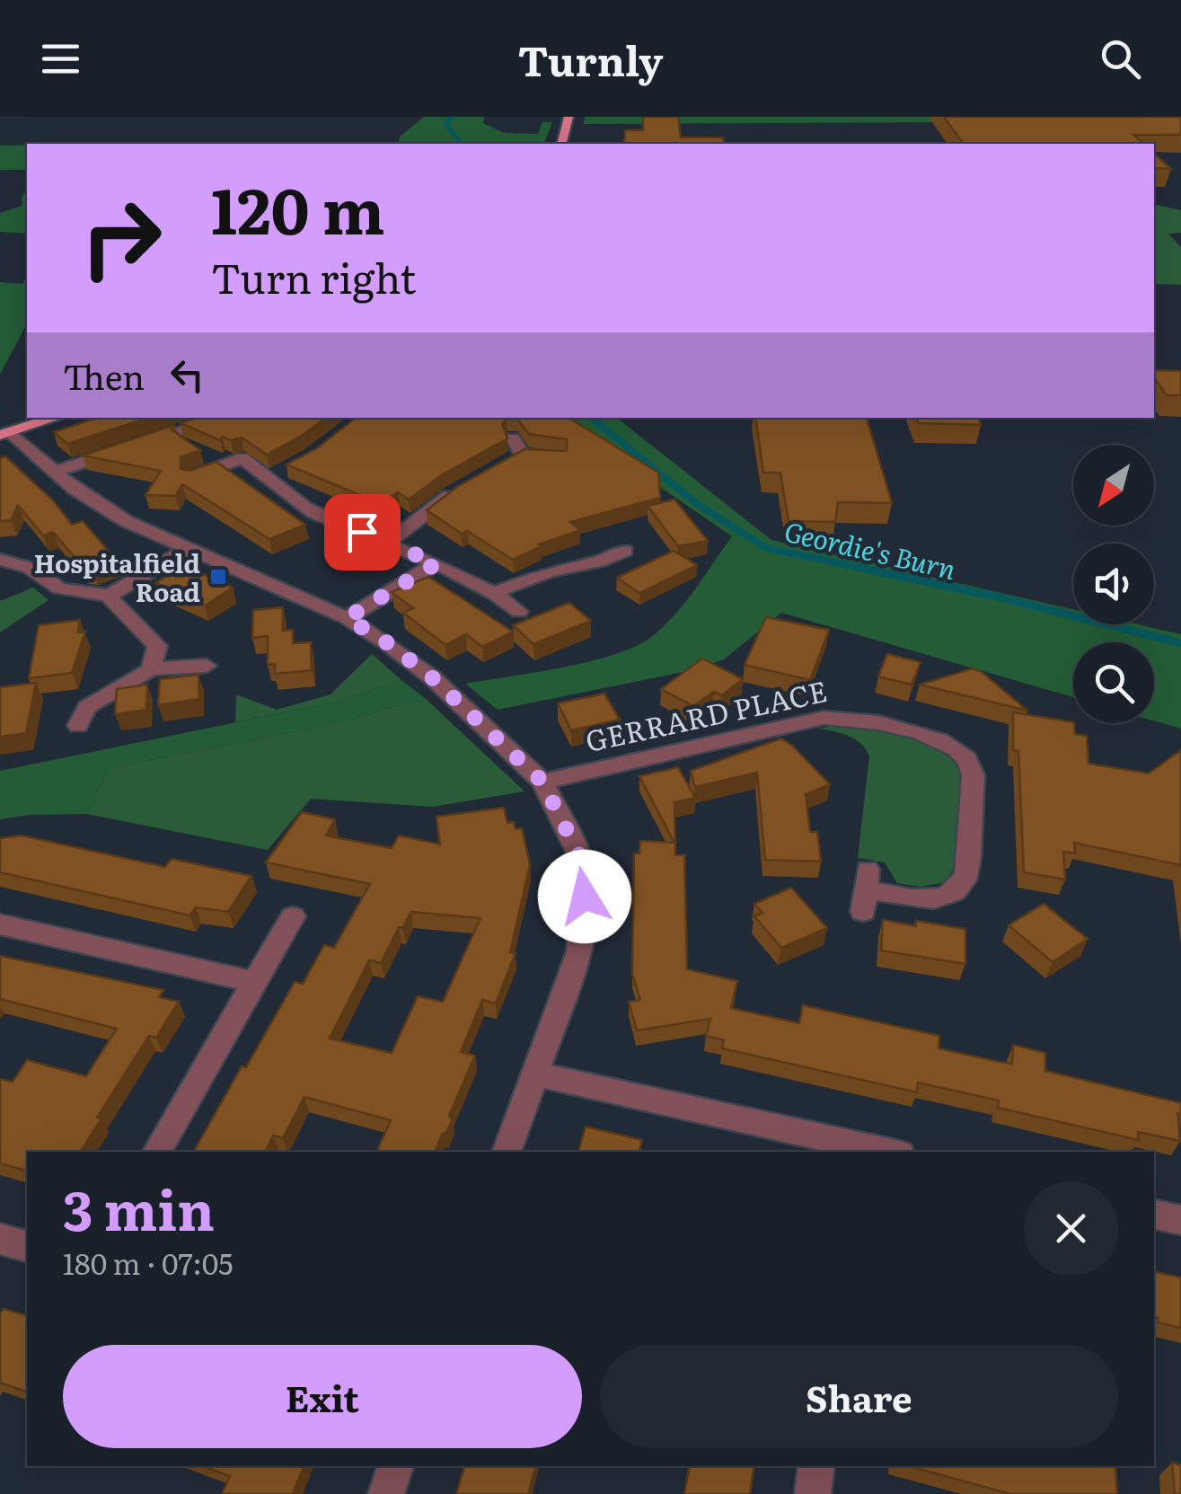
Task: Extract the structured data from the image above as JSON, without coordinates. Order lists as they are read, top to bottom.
{
  "streets": {
    "street": ["GERRARD PLACE"]
  },
  "water": ["Geordie's Burn"],
  "places": {
    "transit": ["Hospitalfield Road"]
  },
  "north": "bottom left",
  "page": {
    "header": "Turnly",
    "turn": ["120 m", "Turn right"],
    "then": "Then",
    "heading": ["3 min", "180 m · 07:05"],
    "buttons": ["Exit", "Share"]
  }
}
